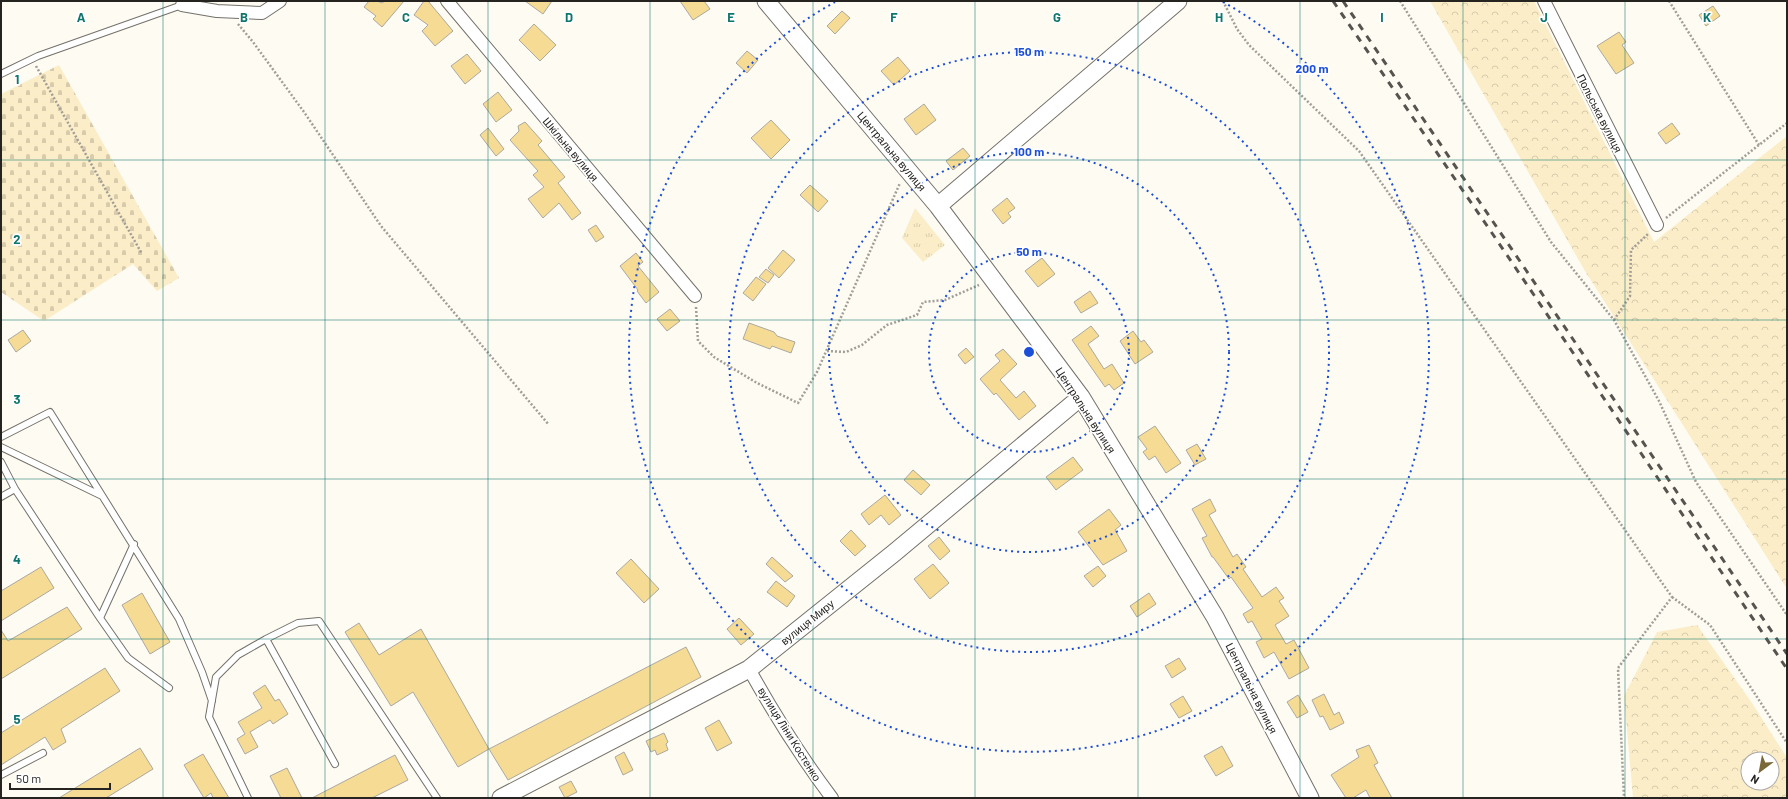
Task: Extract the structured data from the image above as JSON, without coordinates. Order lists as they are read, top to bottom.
{
  "streets": {
    "street": [
      "Польська вулиця",
      "Шкільна вулиця",
      "Центральна вулиця",
      "вулиця Миру",
      "вулиця Ліни Костенко"
    ]
  },
  "crossings": [
    ["Центральна вулиця", "вулиця Миру"],
    ["вулиця Миру", "вулиця Ліни Костенко"]
  ],
  "scale_bar": "50 m",
  "north": "bottom left",
  "grid": {
    "columns": [
      "A",
      "B",
      "C",
      "D",
      "E",
      "F",
      "G",
      "H",
      "I",
      "J",
      "K"
    ],
    "rows": [
      "1",
      "2",
      "3",
      "4",
      "5"
    ]
  },
  "rings": [
    "150 m",
    "200 m",
    "100 m",
    "50 m"
  ]
}
